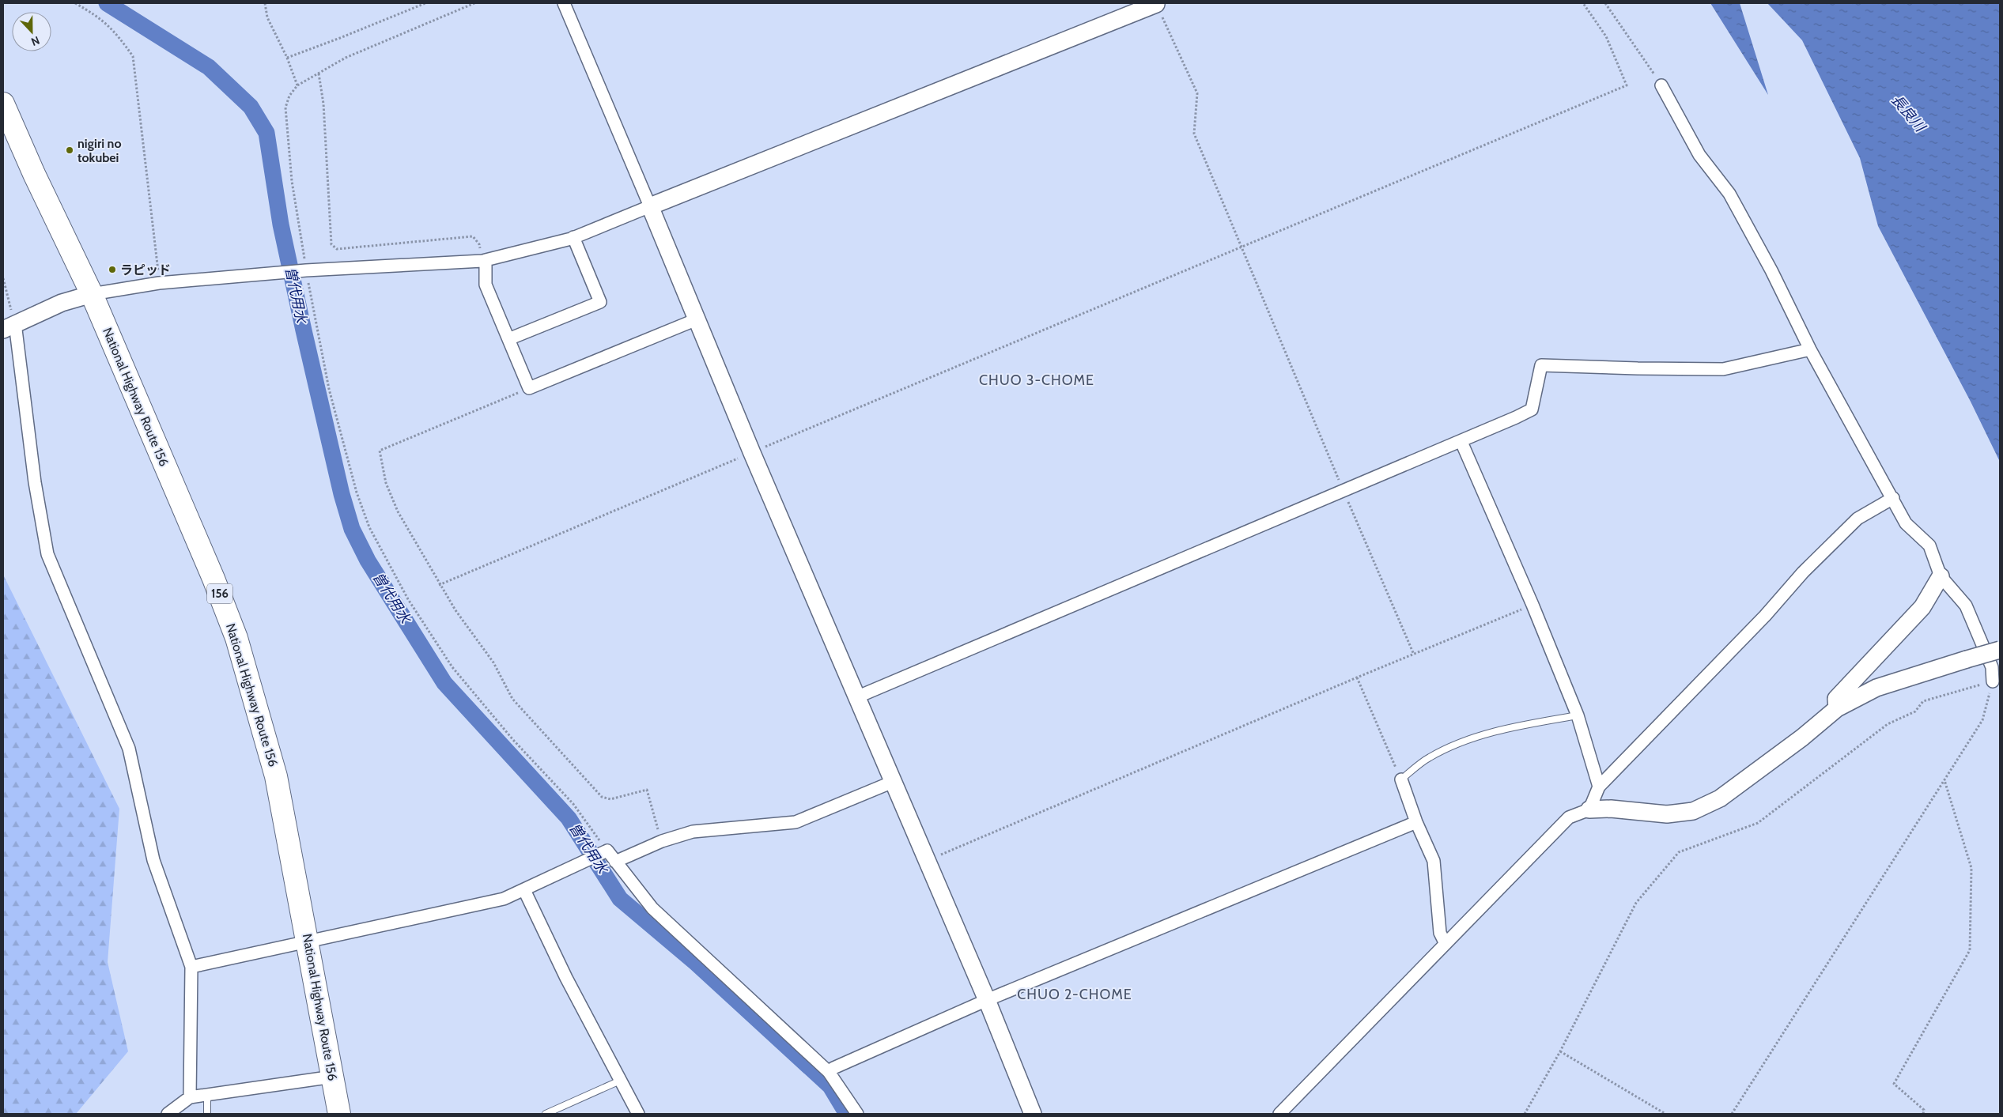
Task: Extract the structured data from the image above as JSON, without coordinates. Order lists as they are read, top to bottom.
{
  "streets": {
    "highway": ["National Highway Route 156", "156"]
  },
  "districts": ["CHUO 3-CHOME", "CHUO 2-CHOME"],
  "water": ["長良川", "曽代用水"],
  "places": ["nigiri no tokubei", "ラピッド"],
  "north": "bottom"
}
